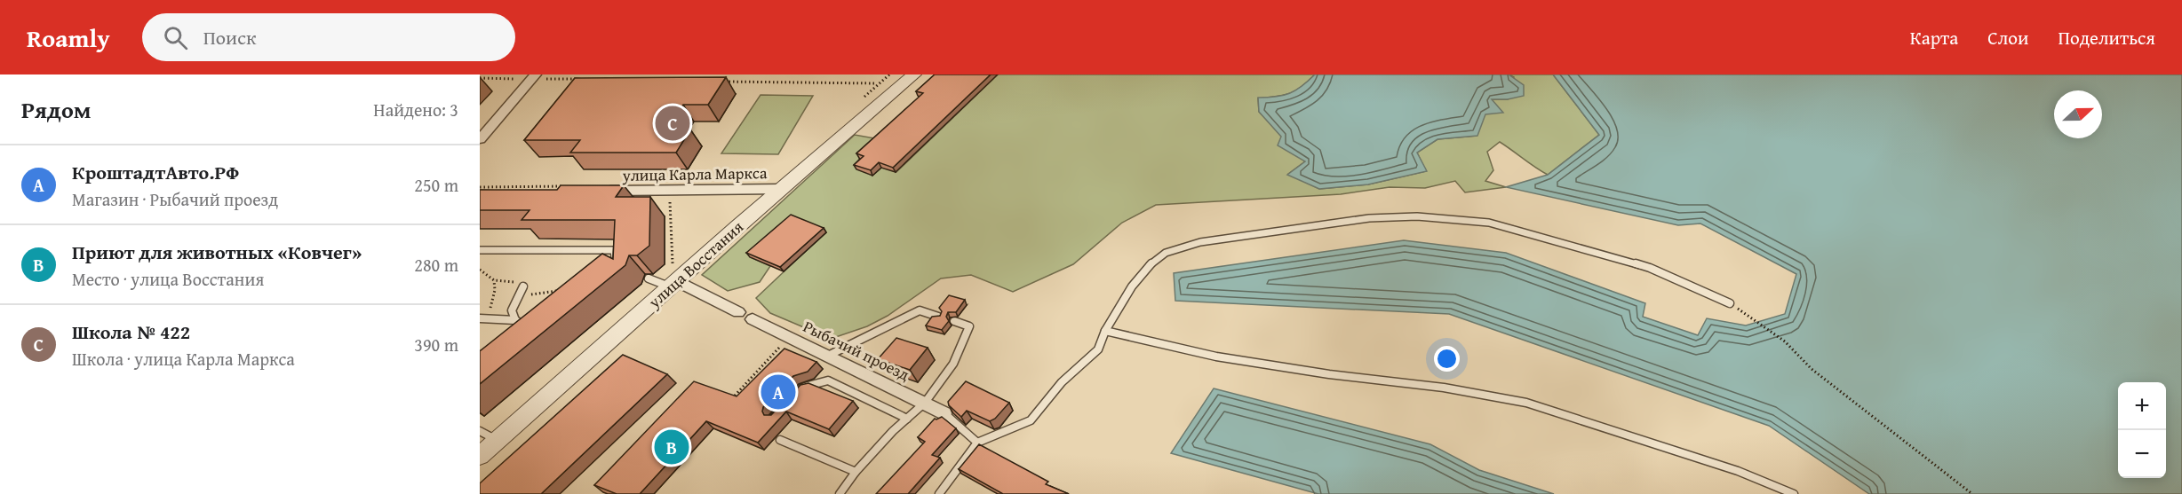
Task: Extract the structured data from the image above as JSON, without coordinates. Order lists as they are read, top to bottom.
{
  "streets": {
    "street": ["улица Карла Маркса", "улица Восстания", "Рыбачий проезд"]
  },
  "crossings": [
    ["улица Карла Маркса", "улица Восстания"],
    ["улица Восстания", "Рыбачий проезд"]
  ],
  "north": "right",
  "page": {
    "header": "Roamly",
    "search": "Поиск",
    "nav": ["Карта", "Слои", "Поделиться"],
    "heading": ["Рядом", "Найдено: 3"],
    "pins": ["C", "A", "B"],
    "list": [
      {
        "mark": "A",
        "name": "КроштадтАвто.РФ",
        "note": "Магазин · Рыбачий проезд",
        "value": "250 m"
      },
      {
        "mark": "B",
        "name": "Приют для животных «Ковчег»",
        "note": "Место · улица Восстания",
        "value": "280 m"
      },
      {
        "mark": "C",
        "name": "Школа № 422",
        "note": "Школа · улица Карла Маркса",
        "value": "390 m"
      }
    ],
    "map_buttons": ["+", "−"]
  }
}
